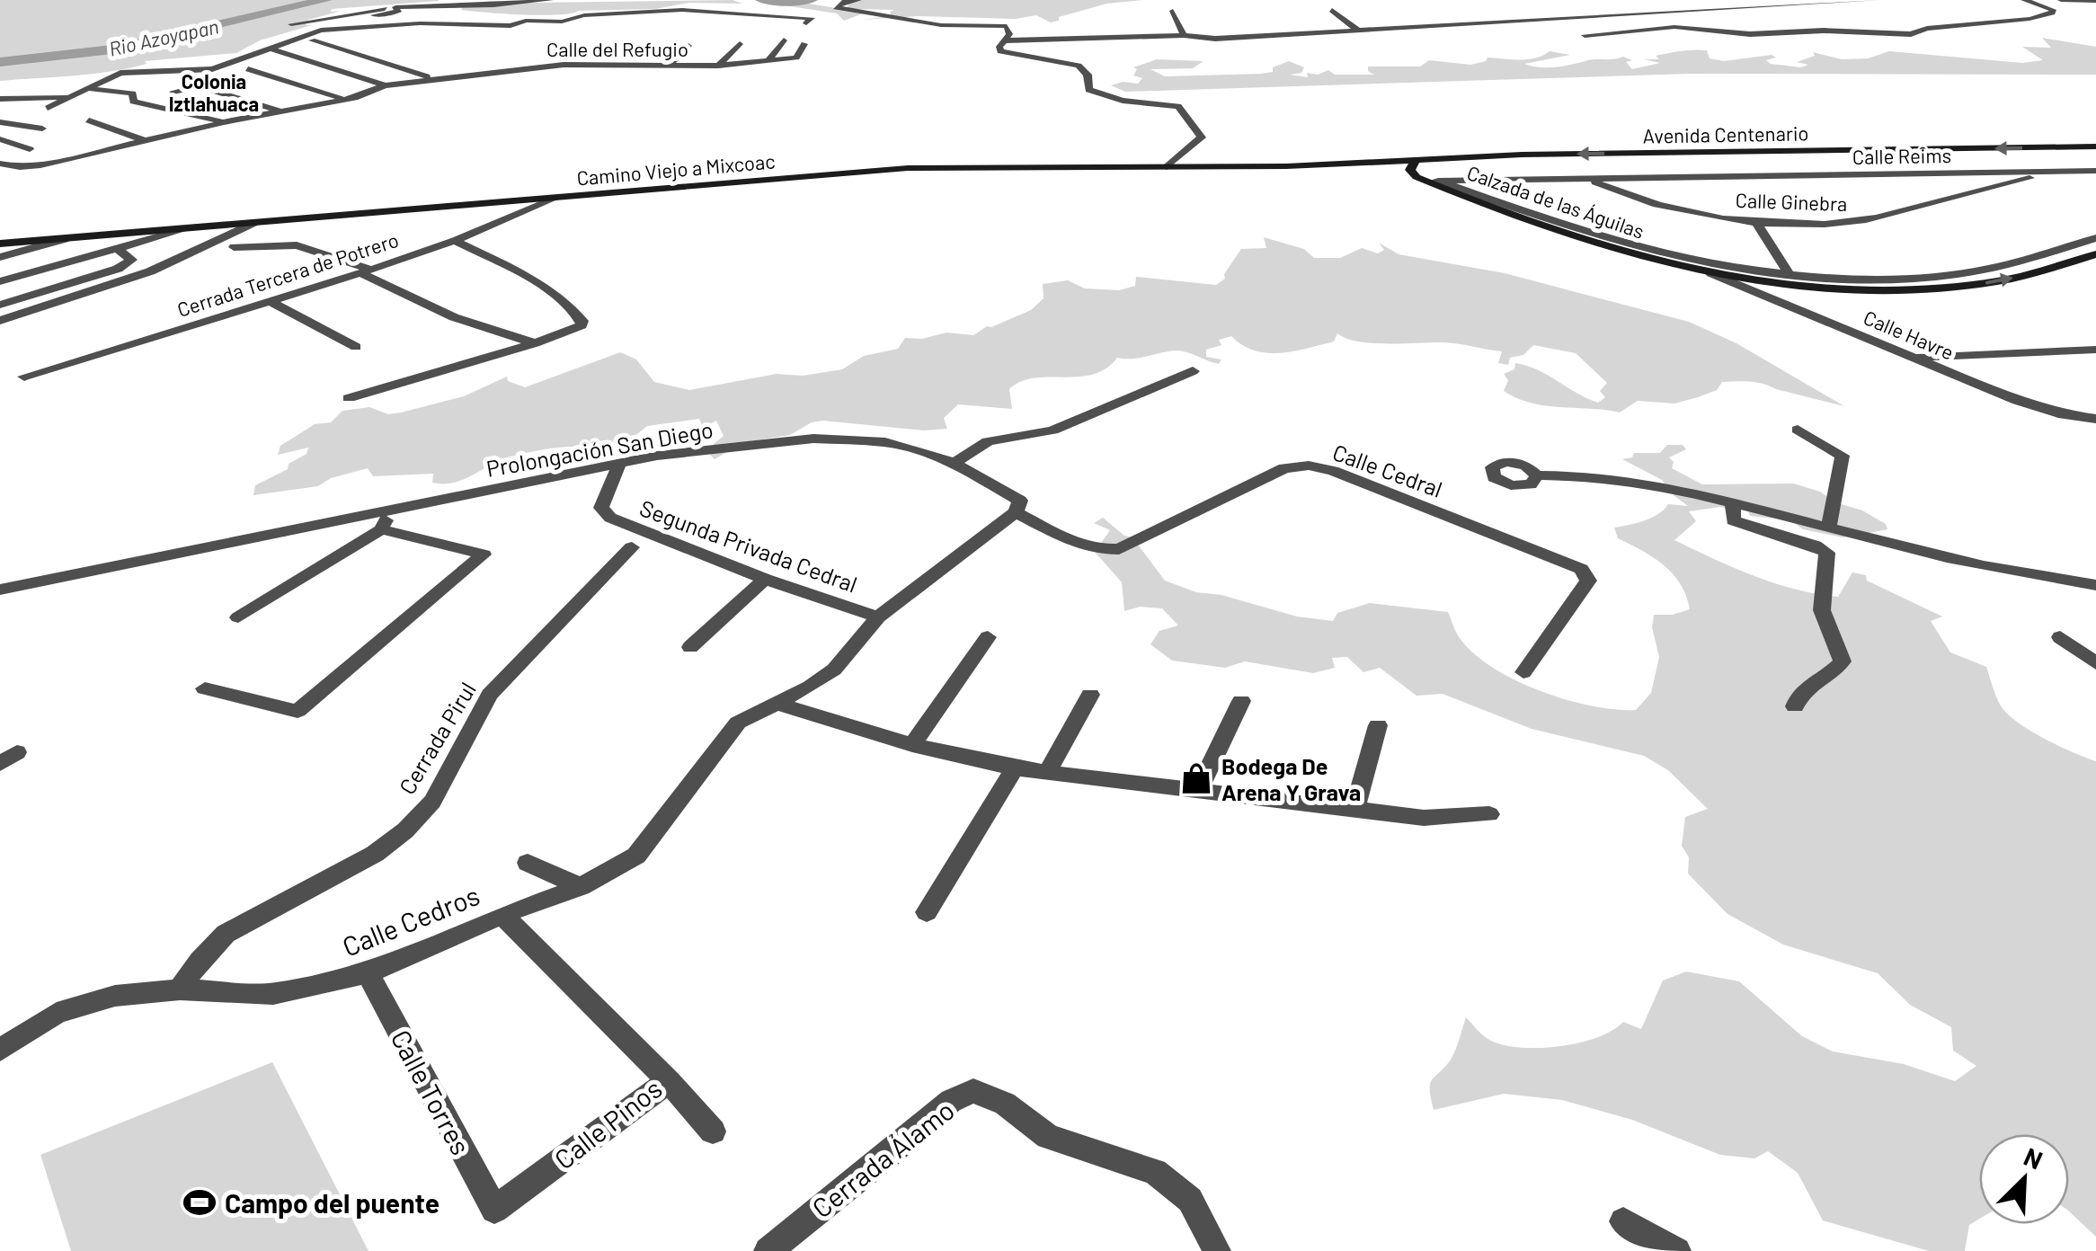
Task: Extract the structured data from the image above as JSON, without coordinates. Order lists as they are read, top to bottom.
{
  "streets": {
    "main road": ["Avenida Centenario", "Camino Viejo a Mixcoac", "Calzada de las Águilas"],
    "street": [
      "Calle del Refugio",
      "Calle Reims",
      "Calle Ginebra",
      "Cerrada Tercera de Potrero",
      "Calle Havre",
      "Prolongación San Diego",
      "Calle Cedral",
      "Segunda Privada Cedral",
      "Cerrada Pirul",
      "Calle Cedros",
      "Calle Torres",
      "Calle Pinos",
      "Cerrada Álamo"
    ]
  },
  "crossings": [
    ["Avenida Centenario", "Camino Viejo a Mixcoac"],
    ["Avenida Centenario", "Calzada de las Águilas"],
    ["Calle Reims", "Calzada de las Águilas"],
    ["Calle Reims", "Calle Ginebra"],
    ["Camino Viejo a Mixcoac", "Calzada de las Águilas"],
    ["Camino Viejo a Mixcoac", "Cerrada Tercera de Potrero"],
    ["Calzada de las Águilas", "Calle Havre"],
    ["Prolongación San Diego", "Calle Cedral"],
    ["Prolongación San Diego", "Segunda Privada Cedral"],
    ["Prolongación San Diego", "Calle Cedros"],
    ["Calle Cedral", "Calle Cedros"],
    ["Segunda Privada Cedral", "Calle Cedros"],
    ["Cerrada Pirul", "Calle Cedros"],
    ["Calle Cedros", "Calle Torres"],
    ["Calle Cedros", "Calle Pinos"],
    ["Calle Torres", "Calle Pinos"]
  ],
  "one_way": ["Avenida Centenario"],
  "districts": ["Colonia Iztlahuaca"],
  "water": ["Rio Azoyapan"],
  "places": {
    "shop": ["Bodega De Arena Y Grava"],
    "sports": ["Campo del puente"]
  },
  "north": "top right"
}
